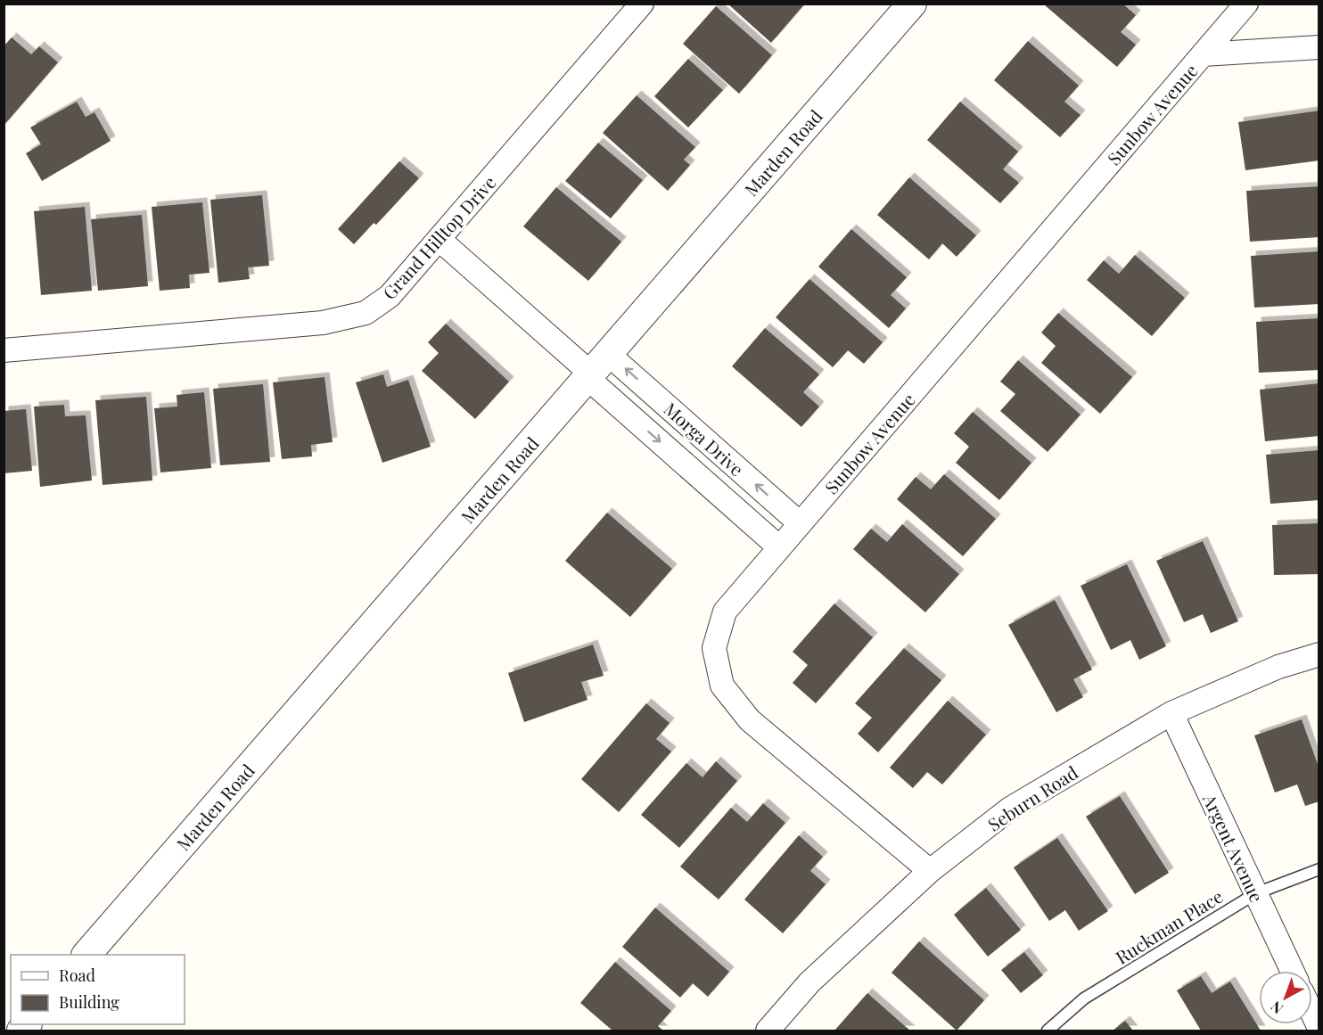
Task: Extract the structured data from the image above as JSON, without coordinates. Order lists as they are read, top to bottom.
{
  "streets": {
    "street": [
      "Sunbow Avenue",
      "Marden Road",
      "Grand Hilltop Drive",
      "Morga Drive",
      "Seburn Road",
      "Argent Avenue"
    ],
    "lane": ["Ruckman Place"]
  },
  "crossings": [
    ["Sunbow Avenue", "Morga Drive"],
    ["Sunbow Avenue", "Seburn Road"],
    ["Marden Road", "Morga Drive"],
    ["Seburn Road", "Argent Avenue"],
    ["Argent Avenue", "Ruckman Place"]
  ],
  "legend": ["Road", "Building"],
  "north": "bottom left"
}
